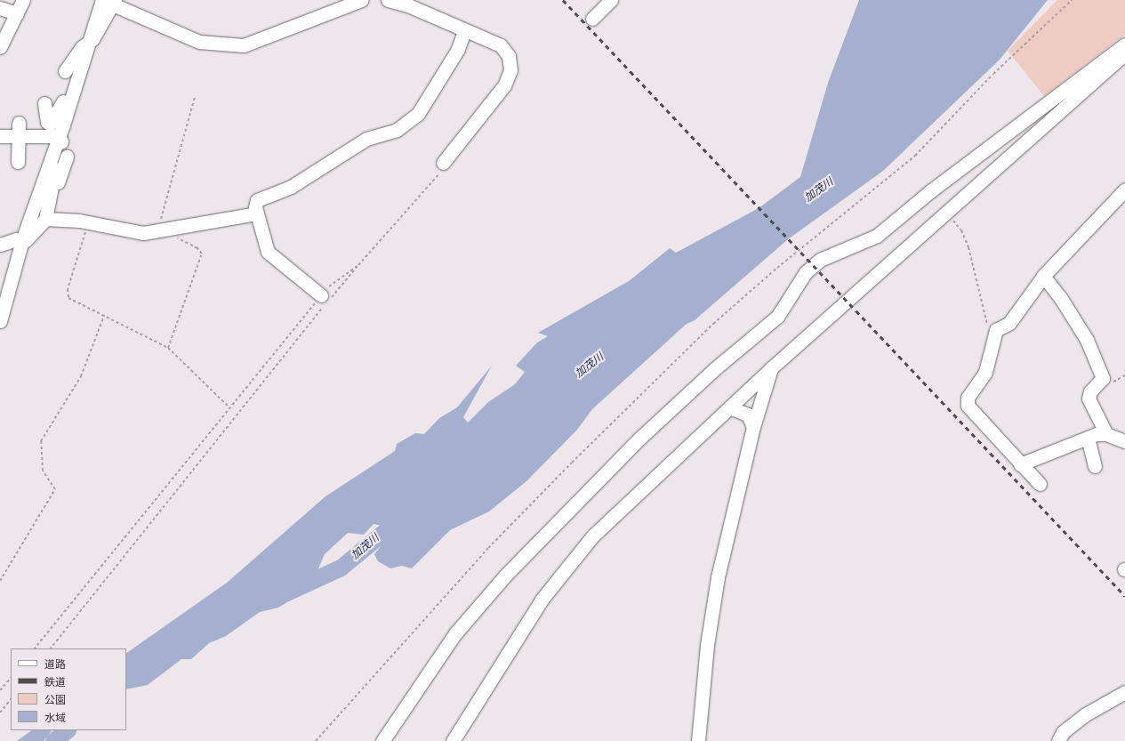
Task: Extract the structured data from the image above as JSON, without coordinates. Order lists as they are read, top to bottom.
{
  "water": ["加茂川"],
  "legend": [
    "道路",
    "鉄道",
    "公園",
    "水域"
  ]
}
